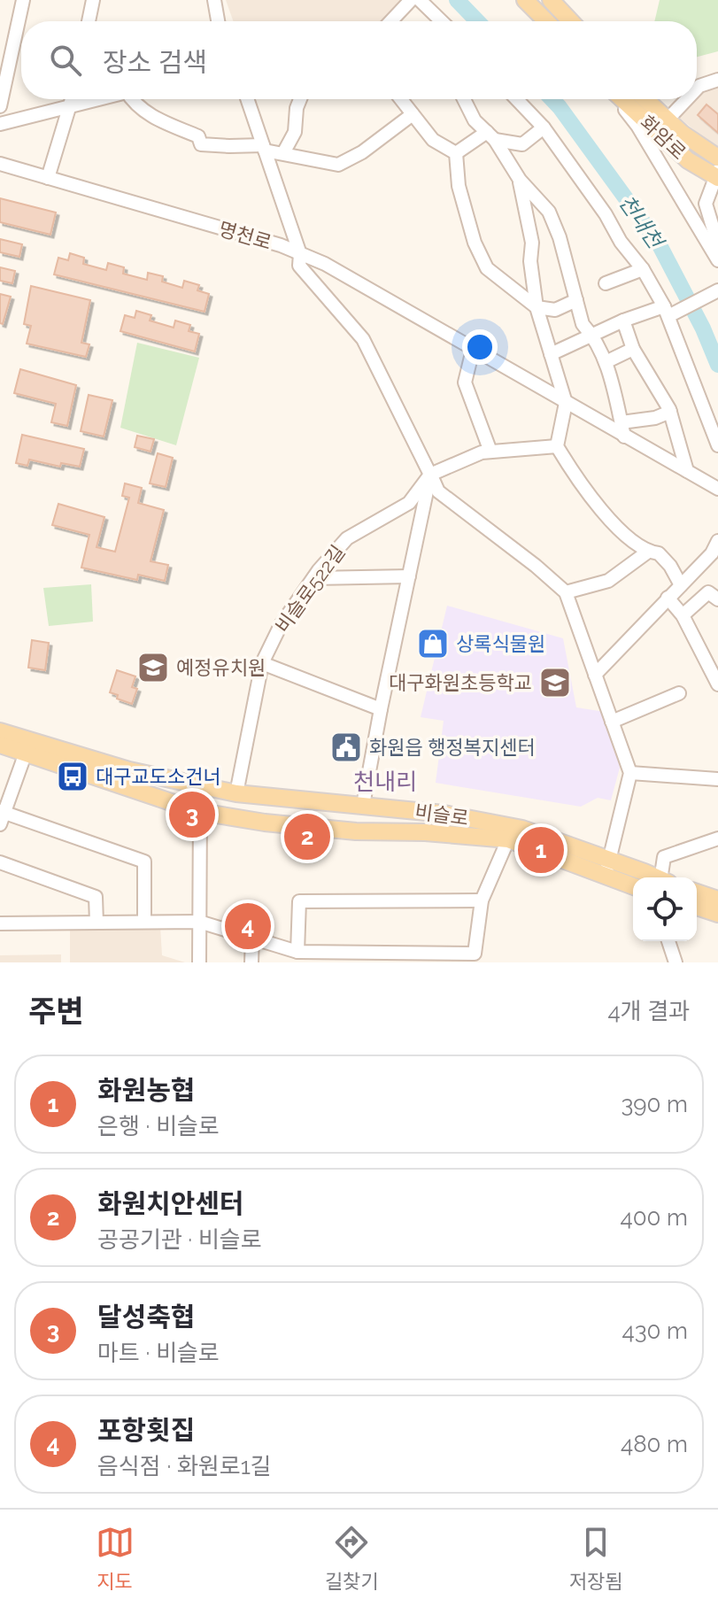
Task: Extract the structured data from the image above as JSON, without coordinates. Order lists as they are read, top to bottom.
{
  "streets": {
    "main road": ["화암로", "비슬로"],
    "street": ["명천로", "비슬로522길"]
  },
  "crossings": [
    ["비슬로522길", "비슬로"]
  ],
  "districts": ["천내리"],
  "water": ["천내천"],
  "places": {
    "shop": ["상록식물원"],
    "school or university": ["예정유치원", "대구화원초등학교"],
    "public building": ["화원읍 행정복지센터"],
    "bus stop": ["대구교도소건너"]
  },
  "page": {
    "search": "장소 검색",
    "pins": [
      "3",
      "2",
      "1",
      "4"
    ],
    "heading": ["주변", "4개 결과"],
    "list": [
      {
        "mark": "1",
        "name": "화원농협",
        "note": "은행 · 비슬로",
        "value": "390 m"
      },
      {
        "mark": "2",
        "name": "화원치안센터",
        "note": "공공기관 · 비슬로",
        "value": "400 m"
      },
      {
        "mark": "3",
        "name": "달성축협",
        "note": "마트 · 비슬로",
        "value": "430 m"
      },
      {
        "mark": "4",
        "name": "포항횟집",
        "note": "음식점 · 화원로1길",
        "value": "480 m"
      }
    ],
    "nav": ["지도", "길찾기", "저장됨"]
  }
}
